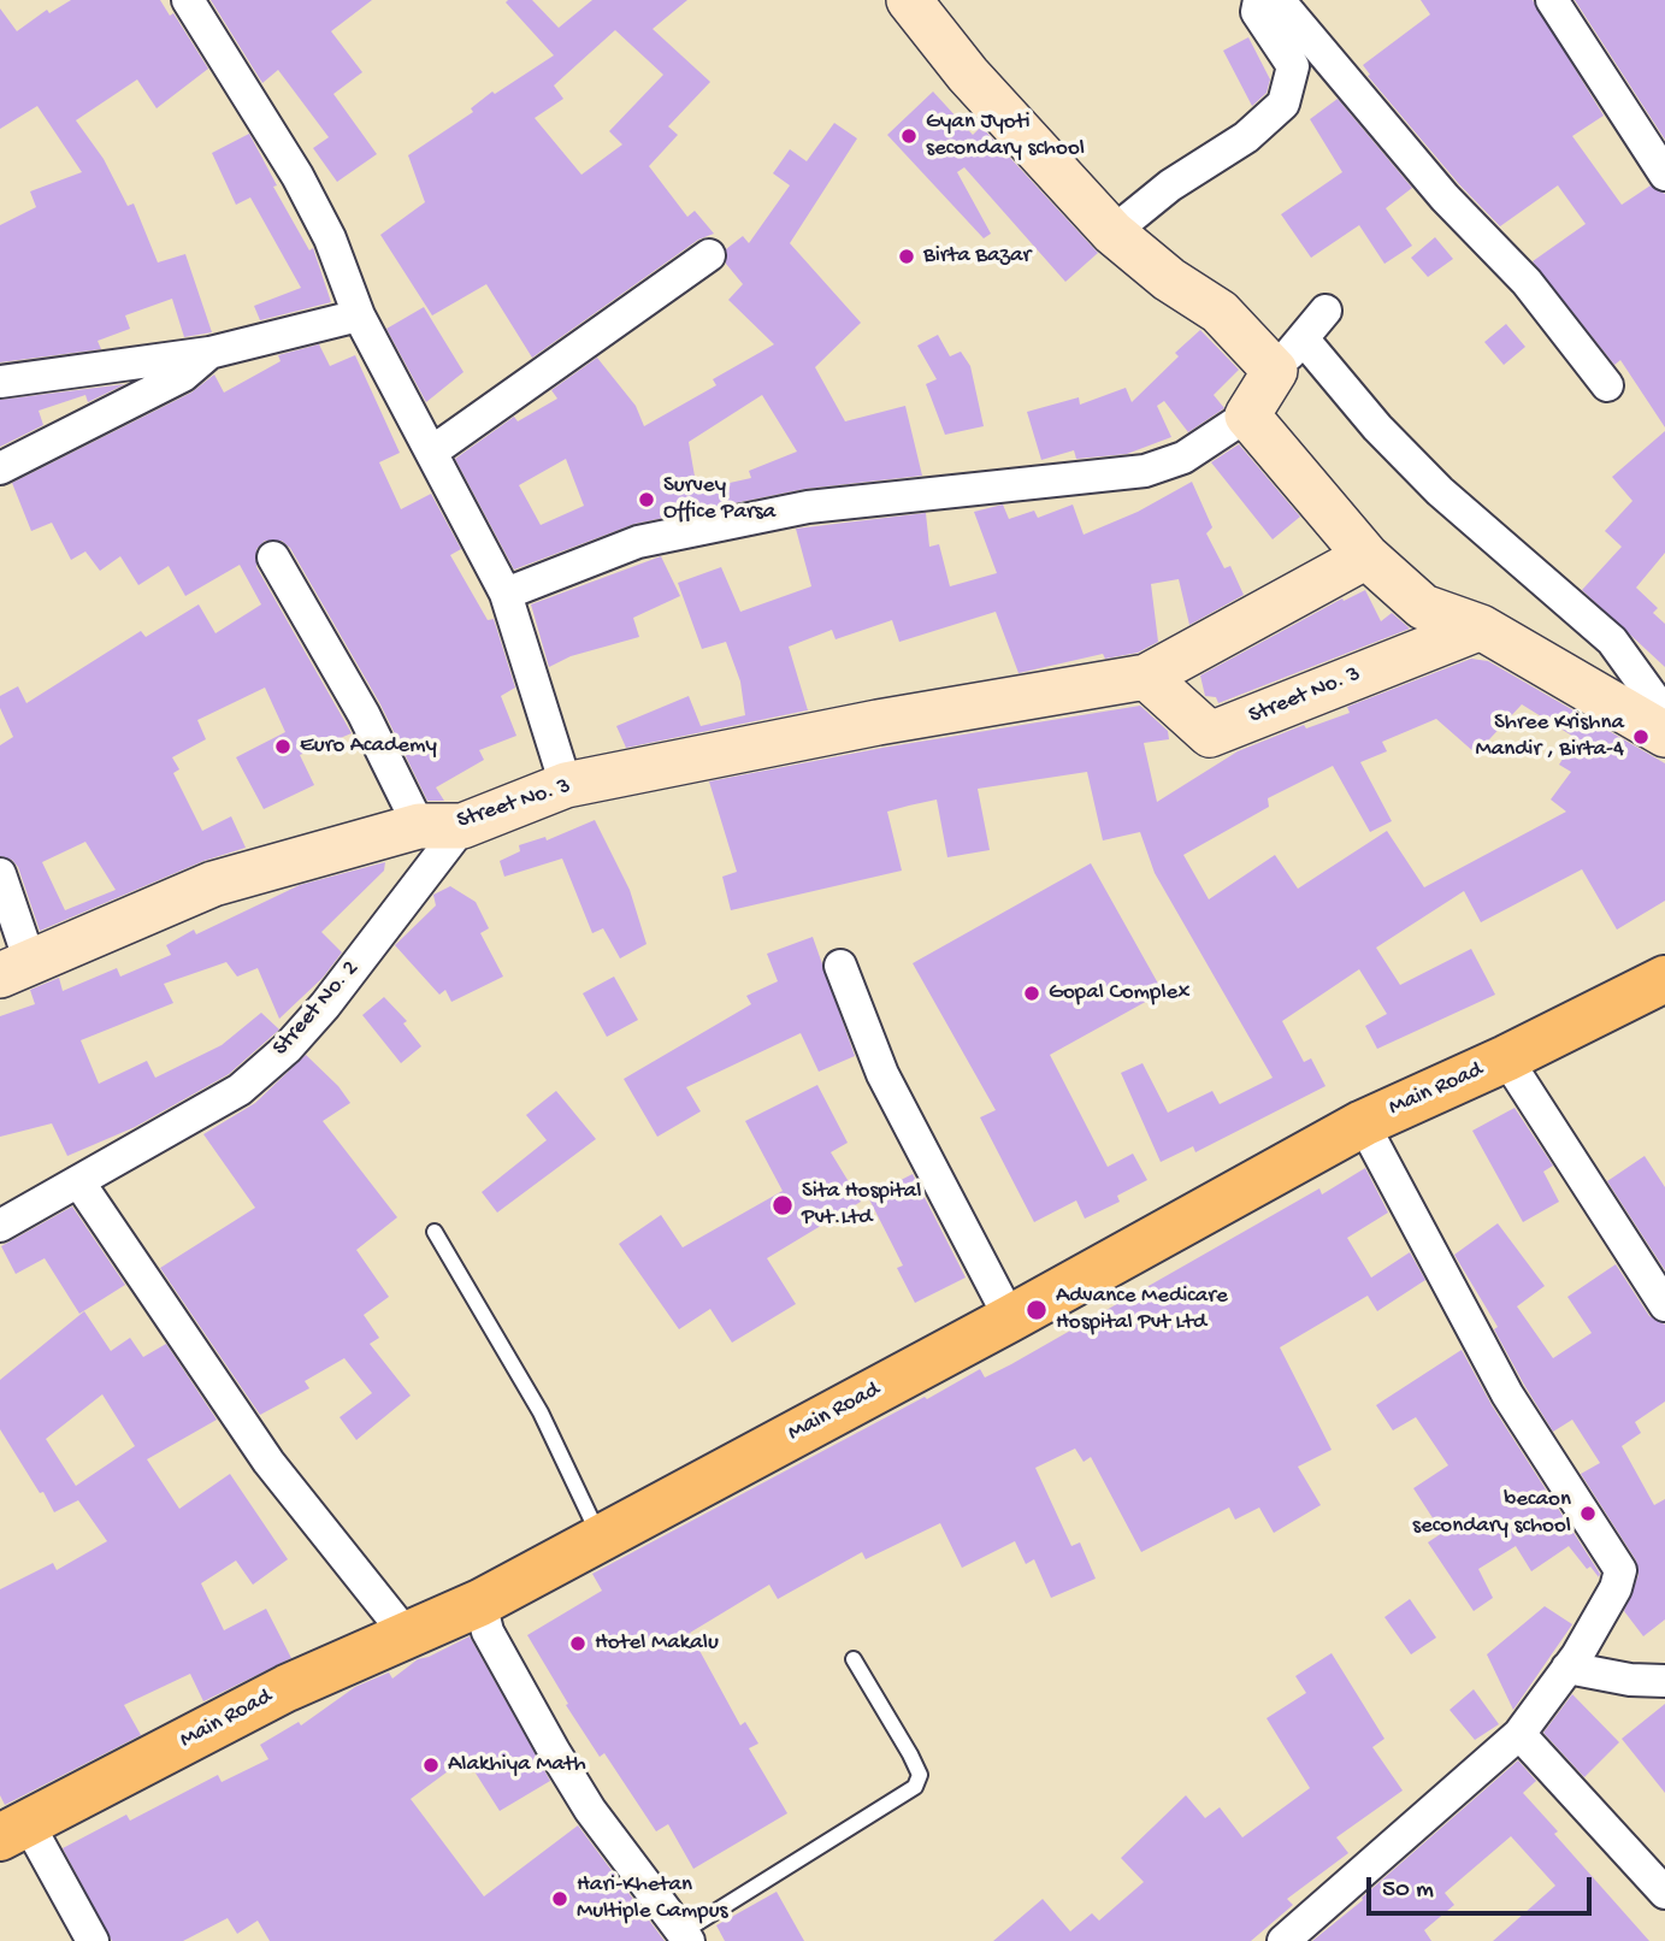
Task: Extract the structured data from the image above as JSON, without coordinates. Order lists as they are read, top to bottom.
{
  "streets": {
    "main road": ["Main Road"],
    "street": ["Street No. 3", "Street No. 2"]
  },
  "crossings": [
    ["Street No. 3", "Street No. 2"]
  ],
  "places": [
    "Gyan Jyoti secondary school",
    "Birta Bazar",
    "Survey Office Parsa",
    "Shree Krishna Mandir , Birta-4",
    "Euro Academy",
    "Gopal Complex",
    "Sita Hospital Pvt.Ltd",
    "Advance Medicare Hospital Pvt Ltd",
    "becaon secondary school",
    "Hotel Makalu",
    "Alakhiya Math",
    "Hari-Khetan Multiple Campus"
  ],
  "scale_bar": "50 m"
}
